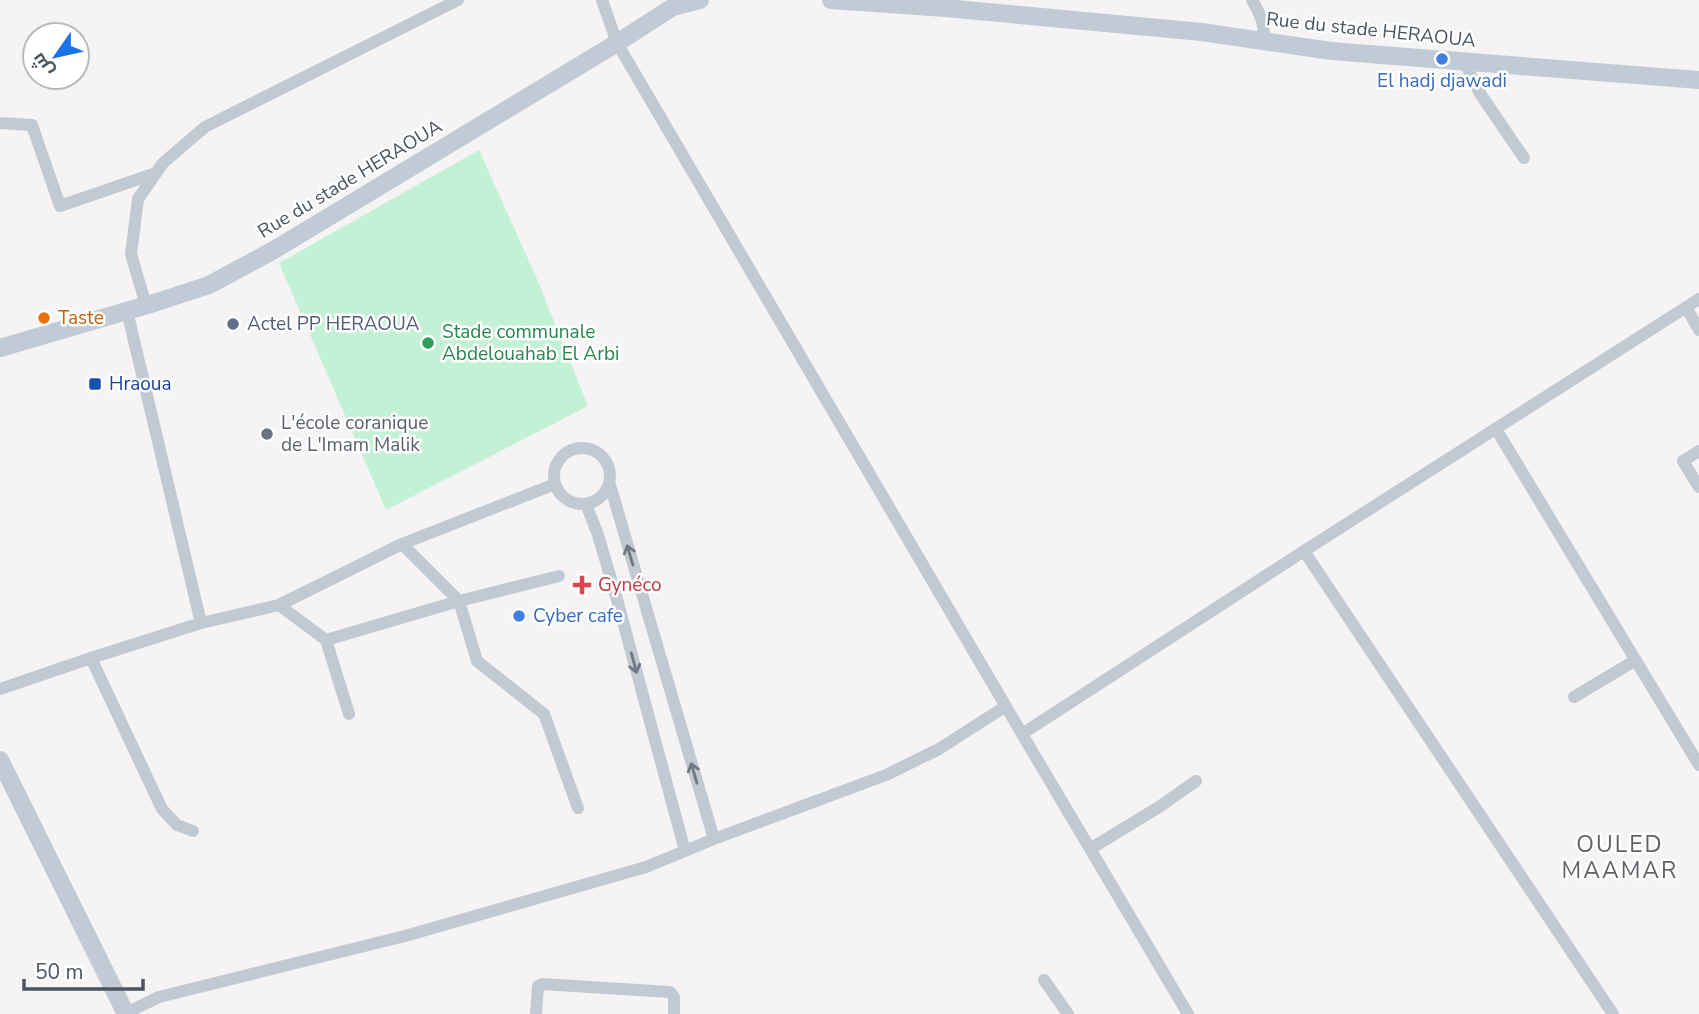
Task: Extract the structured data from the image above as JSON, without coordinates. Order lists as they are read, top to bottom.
{
  "streets": {
    "street": ["Rue du stade HERAOUA"]
  },
  "districts": ["OULED MAAMAR"],
  "places": {
    "other": [
      "El hadj djawadi",
      "Taste",
      "Actel PP HERAOUA",
      "Stade communale Abdelouahab El Arbi",
      "L'école coranique de L'Imam Malik",
      "Cyber cafe"
    ],
    "transit": ["Hraoua"],
    "health": ["Gynéco"]
  },
  "scale_bar": "50 m",
  "north": "bottom left"
}
